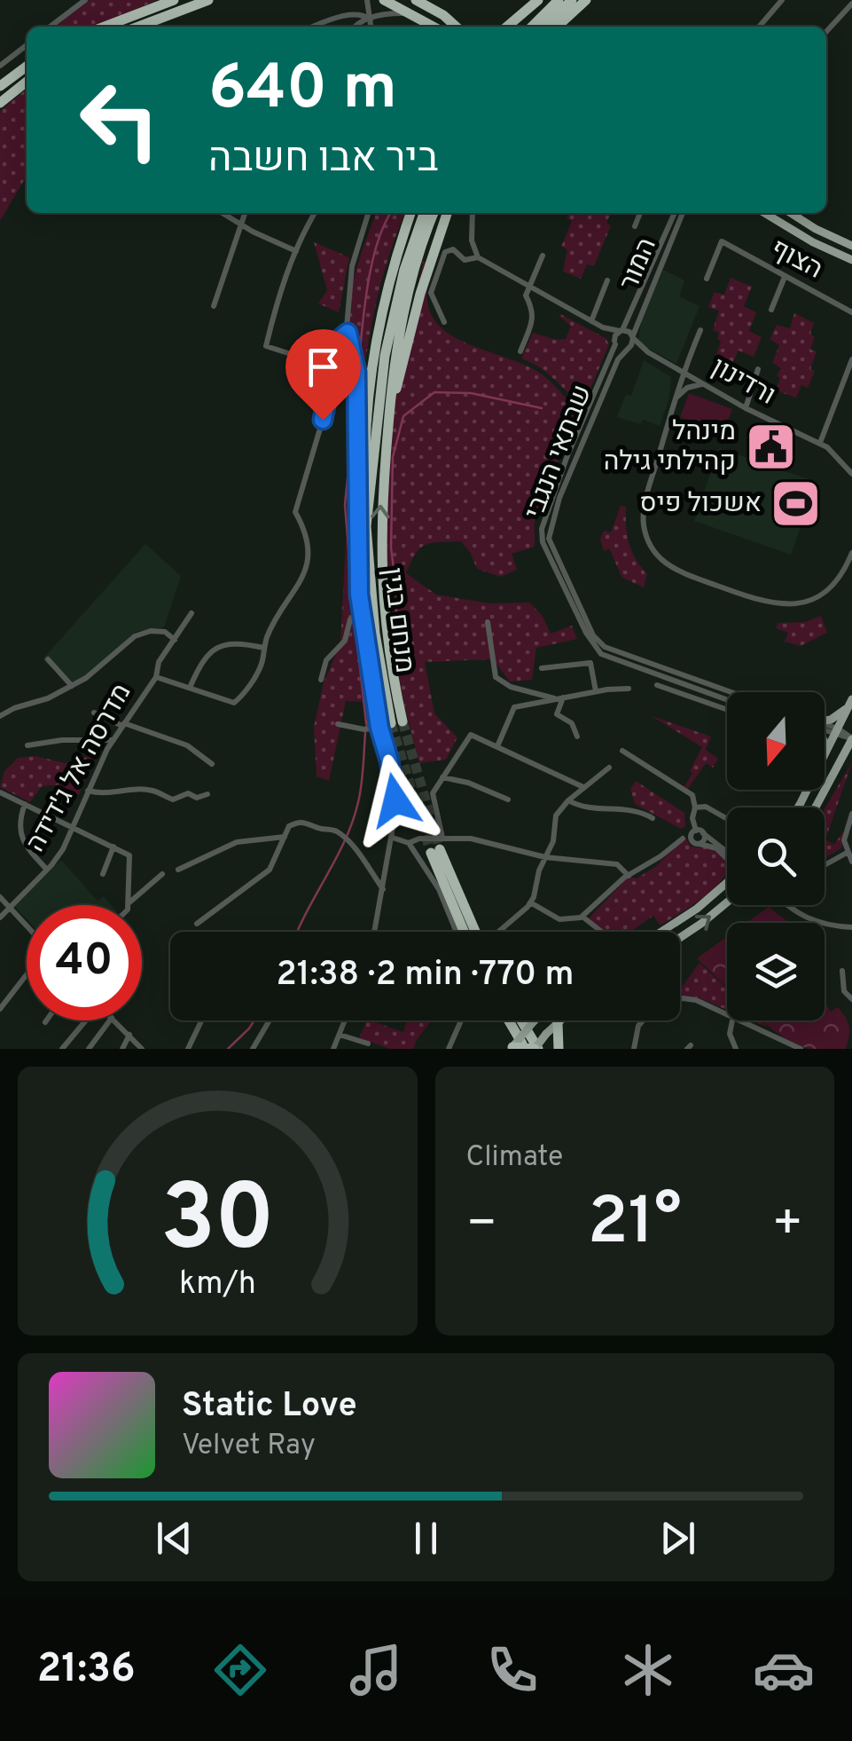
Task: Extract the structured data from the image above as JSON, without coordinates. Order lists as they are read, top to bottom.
{
  "streets": {
    "highway": ["מנחם בגין"],
    "street": [
      "הצוף",
      "המור",
      "ורדינון",
      "שבתאי הנגבי",
      "מדרסה אל ג'דידה"
    ]
  },
  "crossings": [
    ["המור", "ורדינון"],
    ["המור", "שבתאי הנגבי"],
    ["ורדינון", "שבתאי הנגבי"]
  ],
  "places": {
    "public building": ["מינהל קהילתי גילה"],
    "sports": ["אשכול פיס"]
  },
  "north": "bottom",
  "page": {
    "turn": ["640 m", "ביר אבו חשבה"],
    "limit": "40",
    "trip": "21:38 · 2 min · 770 m",
    "tile": "Climate",
    "heat": ["−", "21°", "+"],
    "song": ["Static Love", "Velvet Ray"],
    "tabs": "21:36",
    "gauge": ["30", "km/h"]
  }
}
